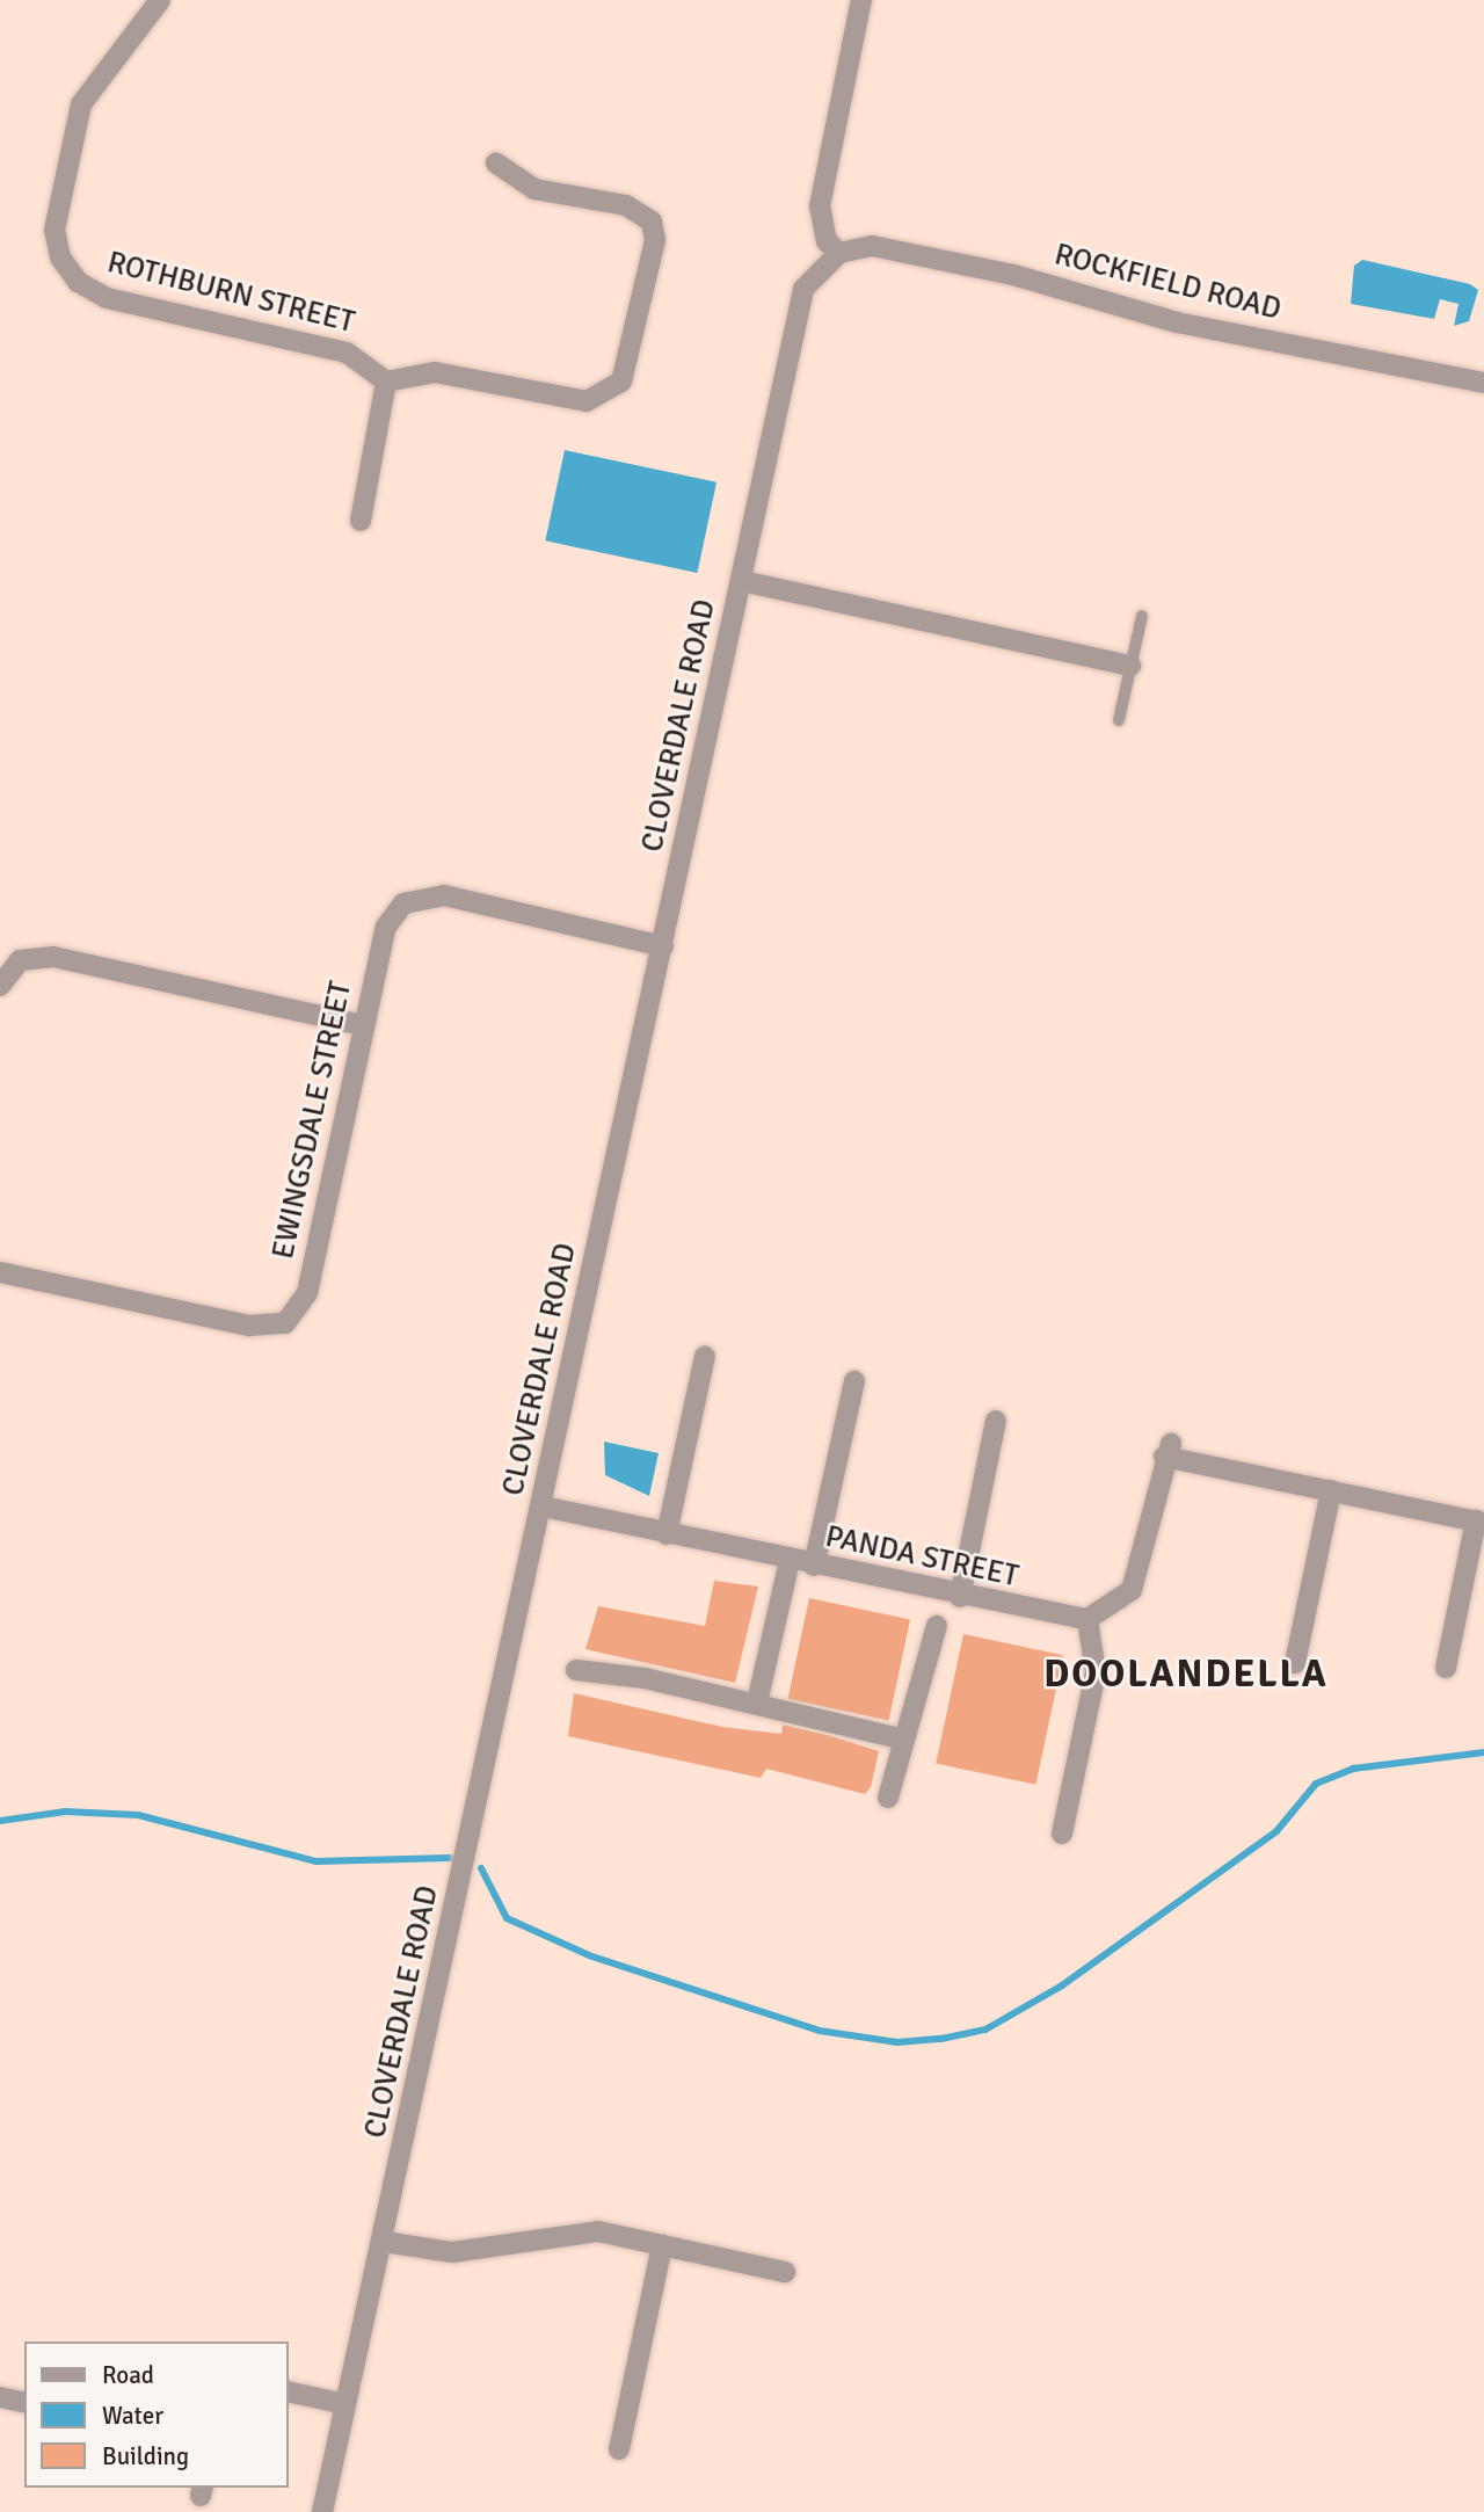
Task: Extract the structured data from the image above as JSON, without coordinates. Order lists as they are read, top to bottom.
{
  "streets": {
    "street": [
      "ROCKFIELD ROAD",
      "ROTHBURN STREET",
      "CLOVERDALE ROAD",
      "EWINGSDALE STREET",
      "PANDA STREET"
    ]
  },
  "crossings": [
    ["ROCKFIELD ROAD", "CLOVERDALE ROAD"],
    ["CLOVERDALE ROAD", "EWINGSDALE STREET"],
    ["CLOVERDALE ROAD", "PANDA STREET"]
  ],
  "districts": ["DOOLANDELLA"],
  "legend": ["Road", "Water", "Building"]
}
